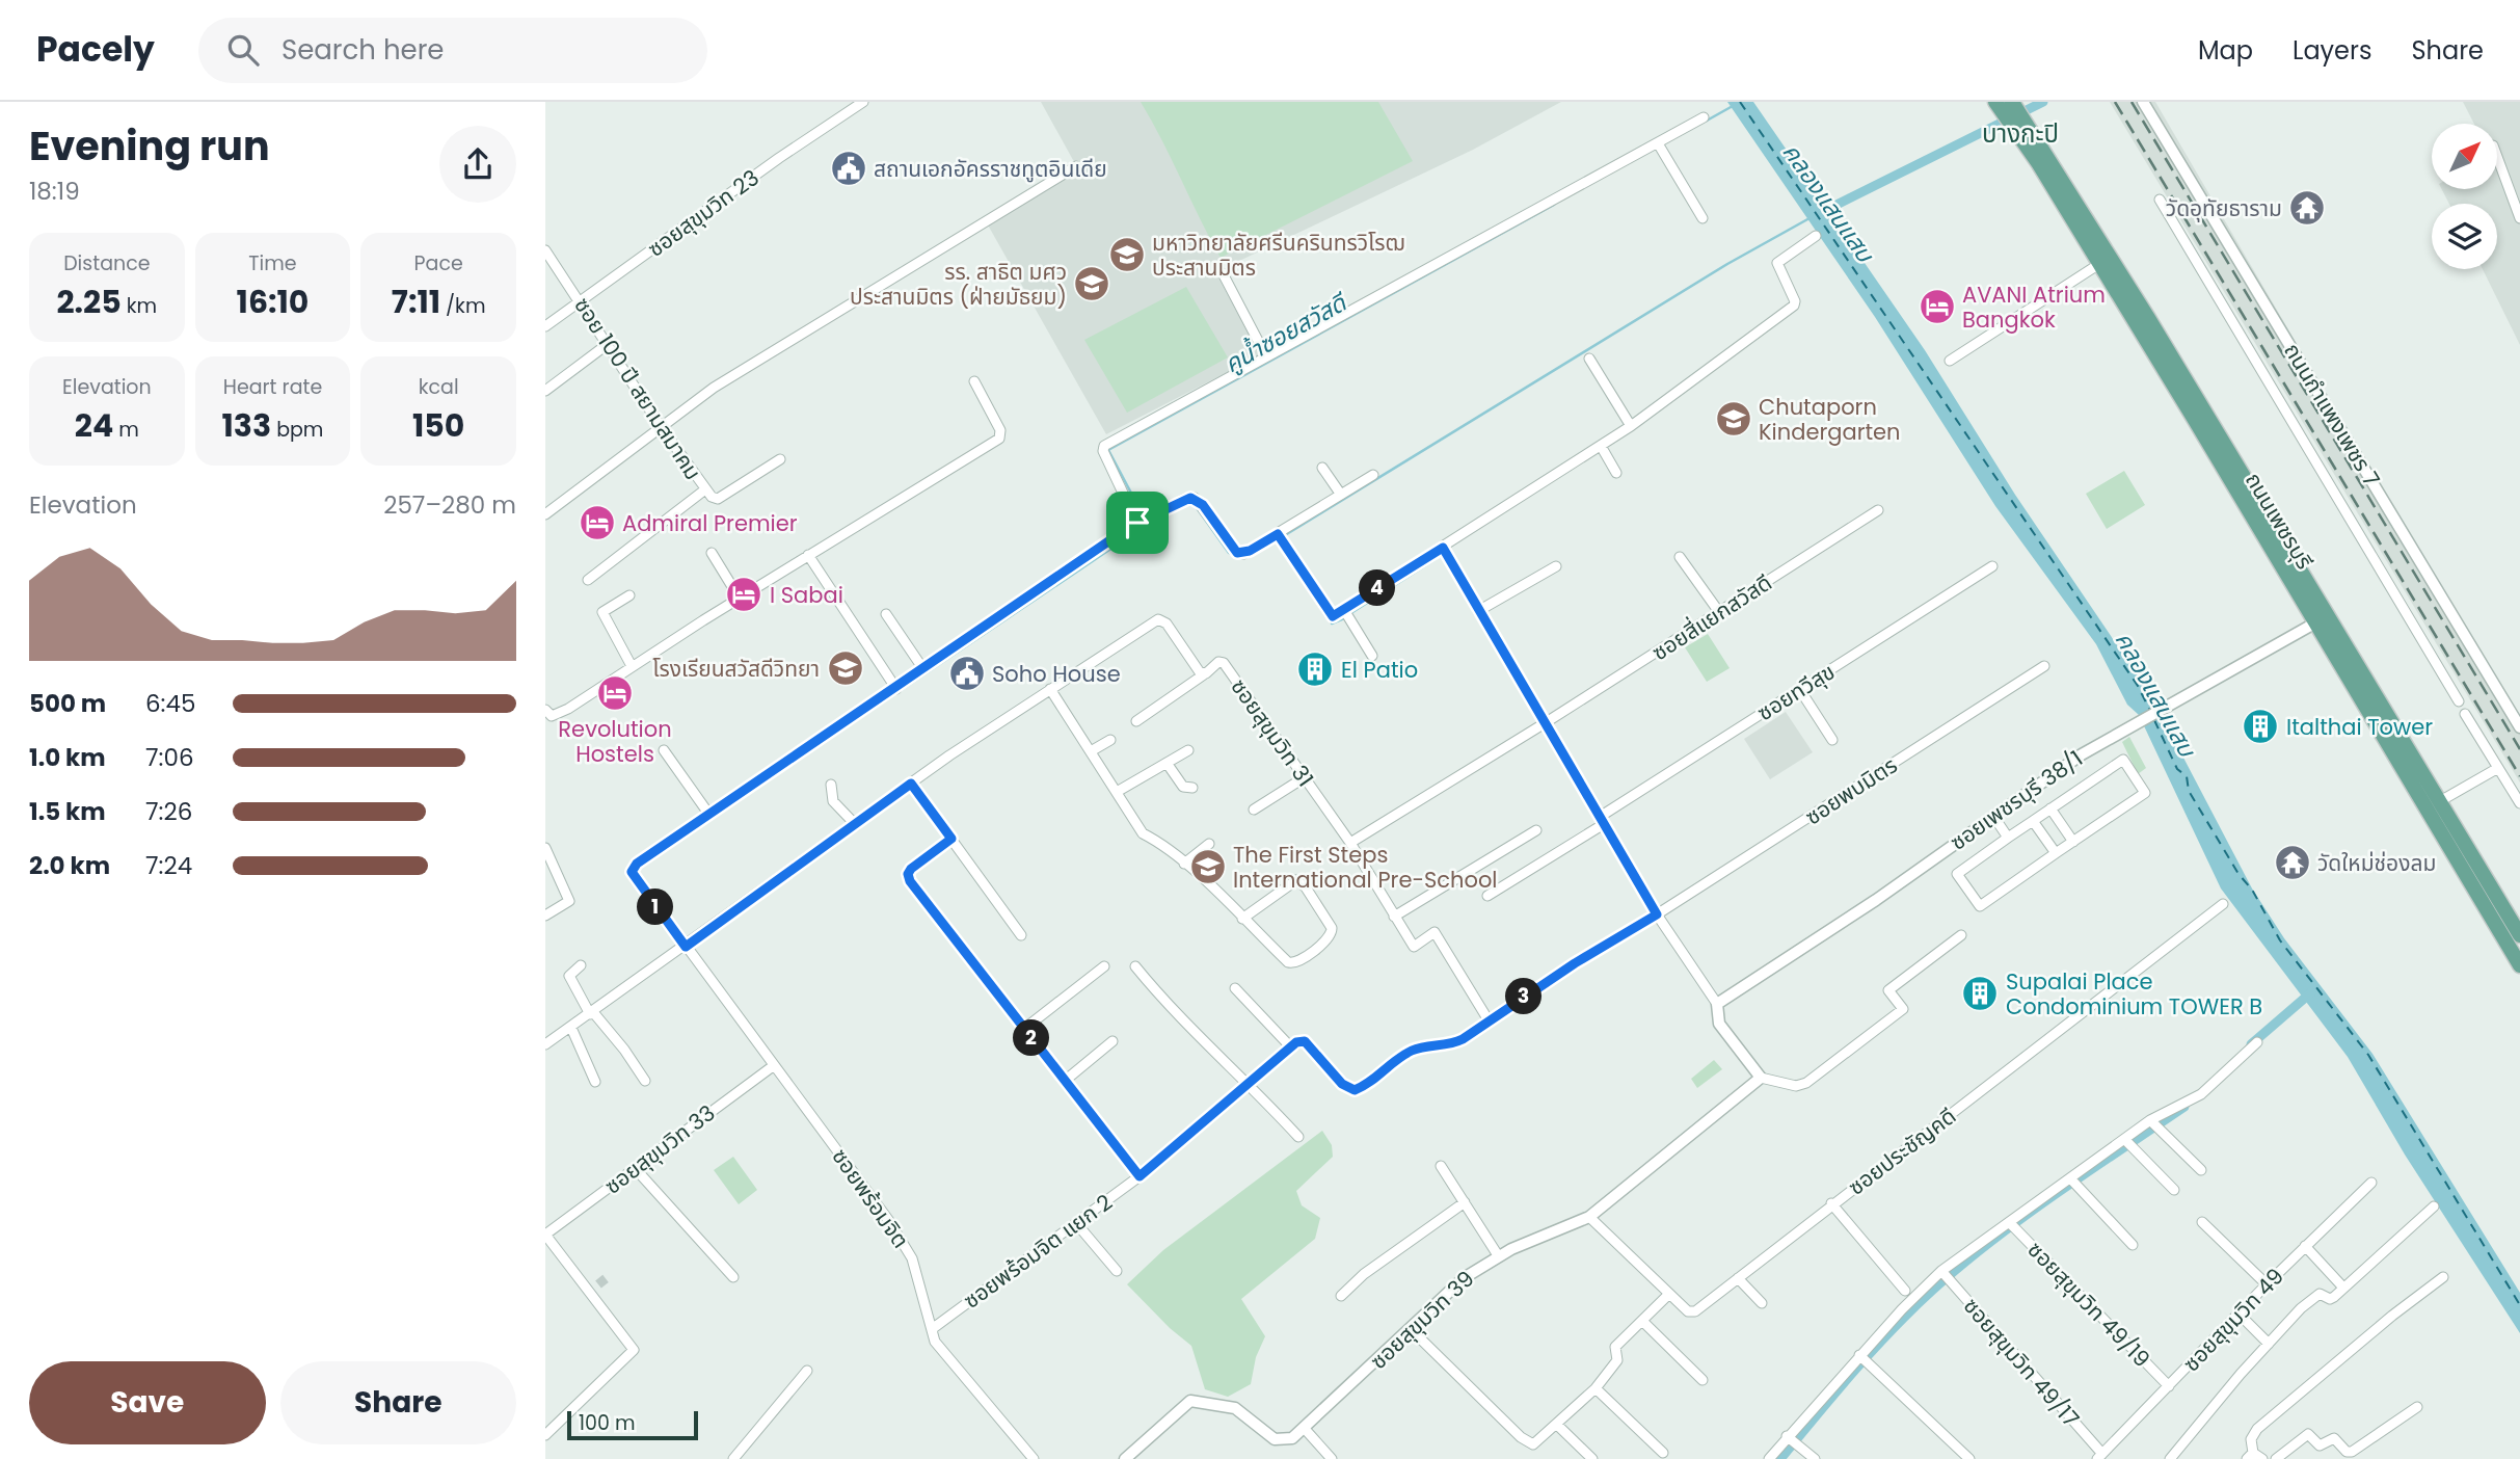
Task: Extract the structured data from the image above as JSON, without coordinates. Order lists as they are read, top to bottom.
{
  "streets": {
    "main road": ["ถนนเพชรบุรี"],
    "street": [
      "ซอยสุขุมวิท 23",
      "ซอย 100 ปี สยามสมาคม",
      "ถนนกำแพงเพชร 7",
      "ซอยสี่แยกสวัสดี",
      "ซอยทวีสุข",
      "ซอยสุขุมวิท 31",
      "ซอยพบมิตร",
      "ซอยเพชรบุรี 38/1",
      "ซอยสุขุมวิท 33",
      "ซอยประชัญคดี",
      "ซอยพร้อมจิต",
      "ซอยพร้อมจิต แยก 2",
      "ซอยสุขุมวิท 49/19",
      "ซอยสุขุมวิท 39",
      "ซอยสุขุมวิท 49",
      "ซอยสุขุมวิท 49/17"
    ]
  },
  "crossings": [
    ["ซอยสุขุมวิท 23", "ซอย 100 ปี สยามสมาคม"],
    ["ถนนเพชรบุรี", "ซอยเพชรบุรี 38/1"],
    ["ซอยสุขุมวิท 31", "ซอยพบมิตร"],
    ["ซอยสุขุมวิท 31", "ซอยพร้อมจิต"],
    ["ซอยสุขุมวิท 33", "ซอยพร้อมจิต"],
    ["ซอยประชัญคดี", "ซอยสุขุมวิท 39"],
    ["ซอยพร้อมจิต", "ซอยพร้อมจิต แยก 2"],
    ["ซอยสุขุมวิท 49/19", "ซอยสุขุมวิท 49"],
    ["ซอยสุขุมวิท 49", "ซอยสุขุมวิท 49/17"]
  ],
  "districts": ["บางกะปิ"],
  "water": ["คลองแสนแสบ", "คูน้ำซอยสวัสดี"],
  "places": {
    "public building": ["สถานเอกอัครราชทูตอินเดีย", "Soho House"],
    "temple": ["วัดอุทัยธาราม", "วัดใหม่ช่องลม"],
    "school or university": [
      "มหาวิทยาลัยศรีนครินทรวิโรฒ ประสานมิตร",
      "รร. สาธิต มศว ประสานมิตร (ฝ่ายมัธยม)",
      "Chutaporn Kindergarten",
      "โรงเรียนสวัสดีวิทยา",
      "The First Steps International Pre-School"
    ],
    "hotel": [
      "AVANI Atrium Bangkok",
      "Admiral Premier",
      "I Sabai",
      "Revolution Hostels"
    ],
    "building": ["El Patio", "Italthai Tower", "Supalai Place Condominium TOWER B"]
  },
  "scale_bar": "100 m",
  "north": "top right",
  "page": {
    "header": "Pacely",
    "search": "Search here",
    "nav": ["Map", "Layers", "Share"],
    "heading": ["Evening run", "18:19"],
    "stats": [
      ["Distance", "2.25 km"],
      ["Time", "16:10"],
      ["Pace", "7:11 /km"],
      ["Elevation", "24 m"],
      ["Heart rate", "133 bpm"],
      ["kcal", "150"]
    ],
    "chart": ["Elevation", "257–280 m"],
    "pins": [
      "4",
      "1",
      "3",
      "2"
    ],
    "list": [
      {
        "name": "500 m",
        "note": "6:45"
      },
      {
        "name": "1.0 km",
        "note": "7:06"
      },
      {
        "name": "1.5 km",
        "note": "7:26"
      },
      {
        "name": "2.0 km",
        "note": "7:24"
      }
    ],
    "buttons": ["Save", "Share"],
    "scale": "100 m"
  }
}
